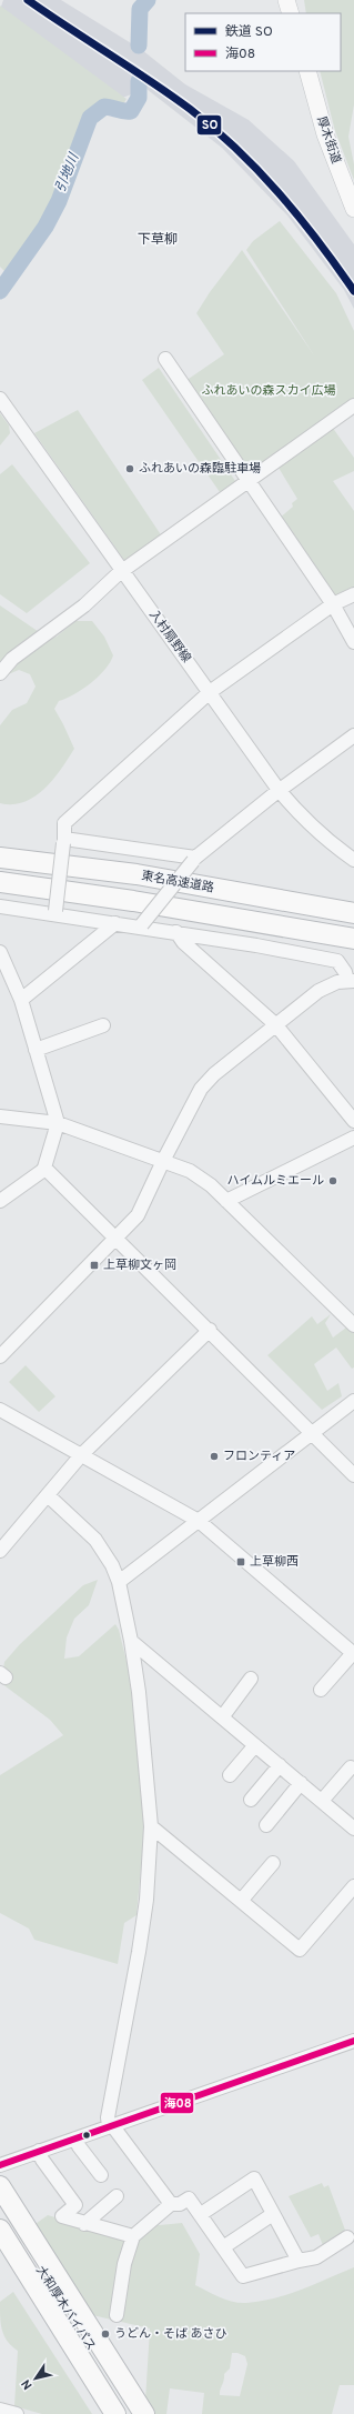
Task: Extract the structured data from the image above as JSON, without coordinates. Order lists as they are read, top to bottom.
{
  "streets": {
    "highway": ["東名高速道路", "大和厚木バイパス"],
    "main road": ["厚木街道"],
    "street": ["入村扇野線"]
  },
  "districts": ["下草柳"],
  "water": ["引地川"],
  "parks": ["ふれあいの森スカイ広場"],
  "places": {
    "other": [
      "ふれあいの森臨駐車場",
      "ハイムルミエール",
      "フロンティア",
      "うどん・そば あさひ"
    ],
    "transit": ["上草柳文ヶ岡", "上草柳西"]
  },
  "lines": ["rail line SO", "transit line 海08"],
  "legend": ["鉄道 SO", "海08"],
  "north": "bottom left"
}
